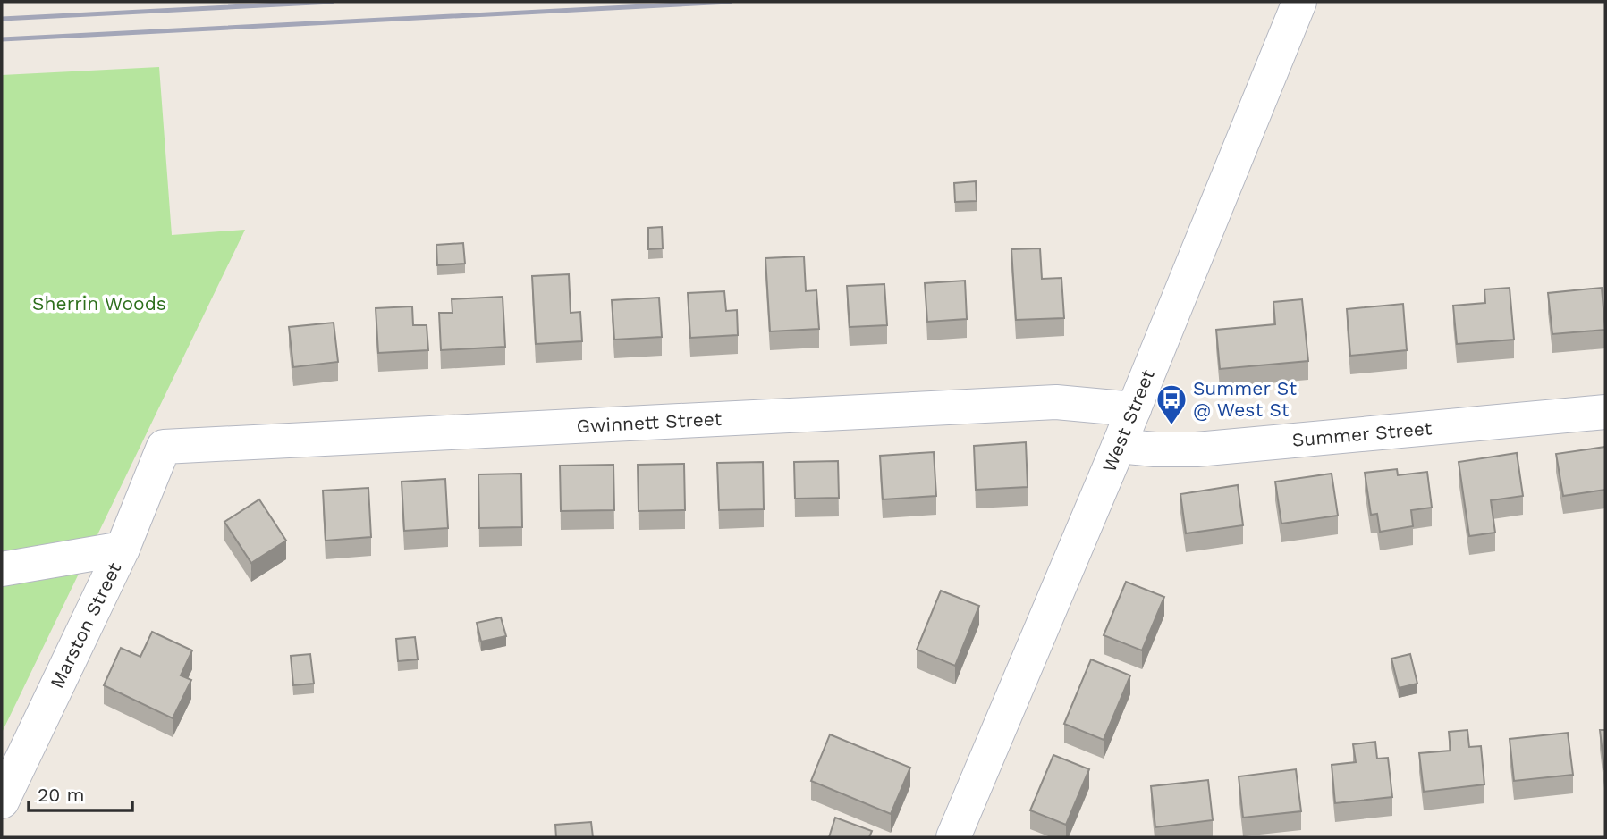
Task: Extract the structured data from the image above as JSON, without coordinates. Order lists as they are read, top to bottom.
{
  "streets": {
    "street": [
      "West Street",
      "Gwinnett Street",
      "Summer Street",
      "Marston Street"
    ]
  },
  "crossings": [
    ["West Street", "Gwinnett Street"],
    ["West Street", "Summer Street"],
    ["Gwinnett Street", "Marston Street"]
  ],
  "parks": ["Sherrin Woods"],
  "places": {
    "bus stop": ["Summer St @ West St"]
  },
  "scale_bar": "20 m"
}
